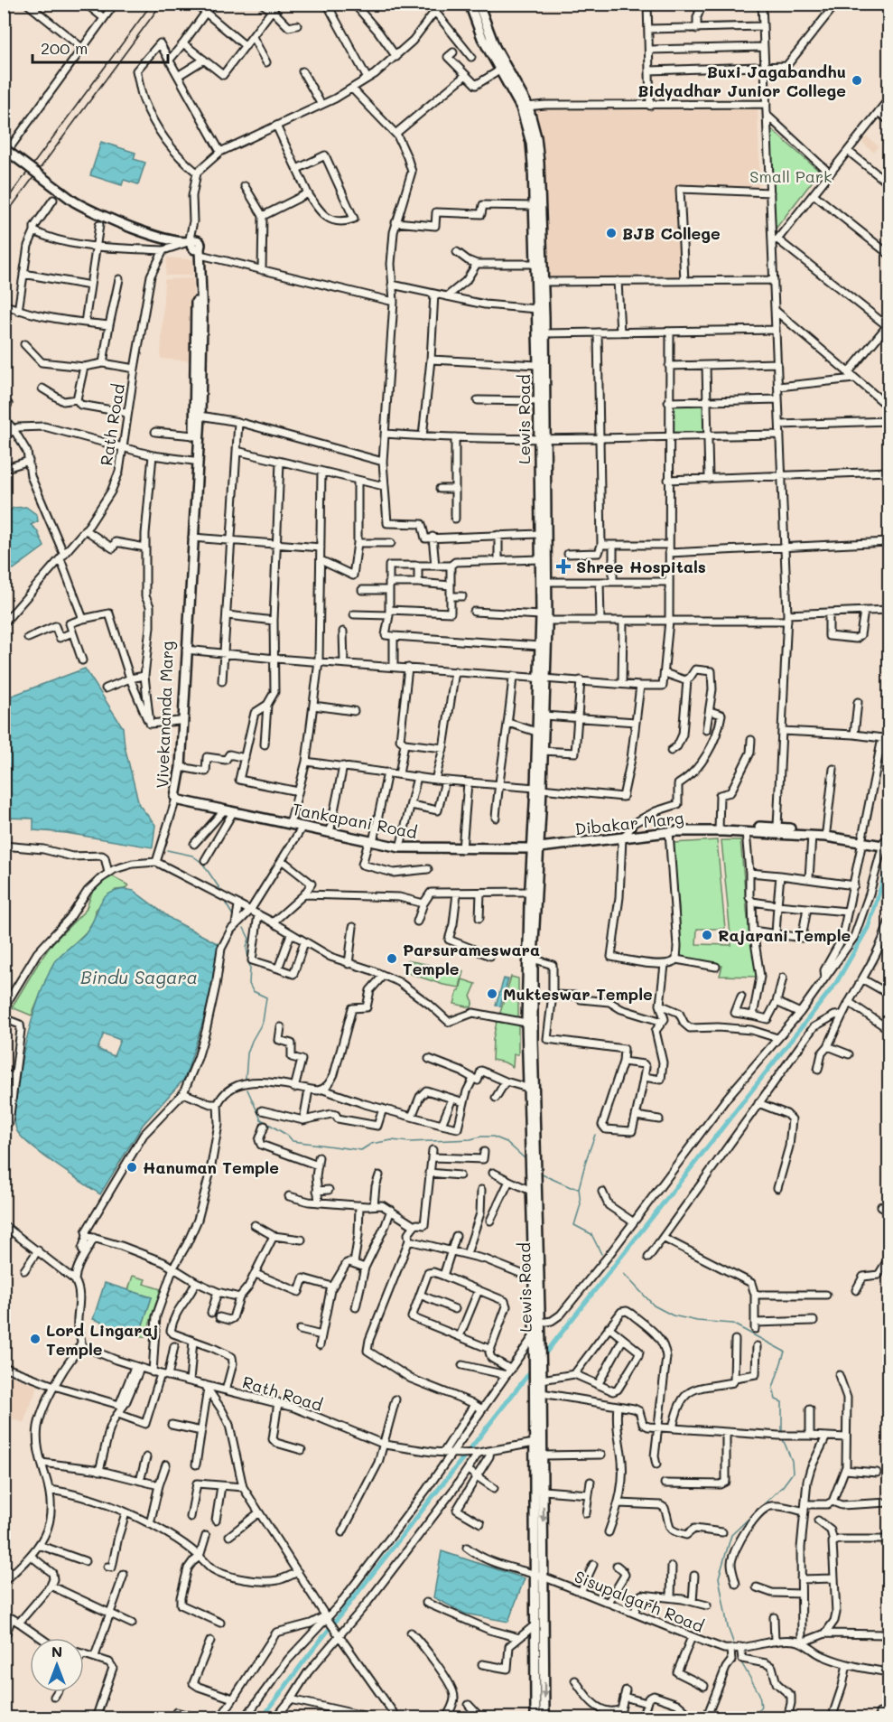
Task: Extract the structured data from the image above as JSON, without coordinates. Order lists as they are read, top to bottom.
{
  "streets": {
    "main road": [
      "Lewis Road",
      "Vivekananda Marg",
      "Tankapani Road",
      "Dibakar Marg"
    ],
    "street": ["Rath Road", "Sisupalgarh Road"]
  },
  "crossings": [
    ["Lewis Road", "Rath Road"],
    ["Lewis Road", "Tankapani Road"],
    ["Lewis Road", "Dibakar Marg"],
    ["Lewis Road", "Sisupalgarh Road"],
    ["Vivekananda Marg", "Tankapani Road"],
    ["Tankapani Road", "Dibakar Marg"]
  ],
  "water": ["Bindu Sagara"],
  "parks": ["Small Park"],
  "places": {
    "other": [
      "Buxi Jagabandhu Bidyadhar Junior College",
      "BJB College",
      "Rajarani Temple",
      "Parsurameswara Temple",
      "Mukteswar Temple",
      "Hanuman Temple",
      "Lord Lingaraj Temple"
    ],
    "health": ["Shree Hospitals"]
  },
  "scale_bar": "200 m",
  "north": "top"
}
